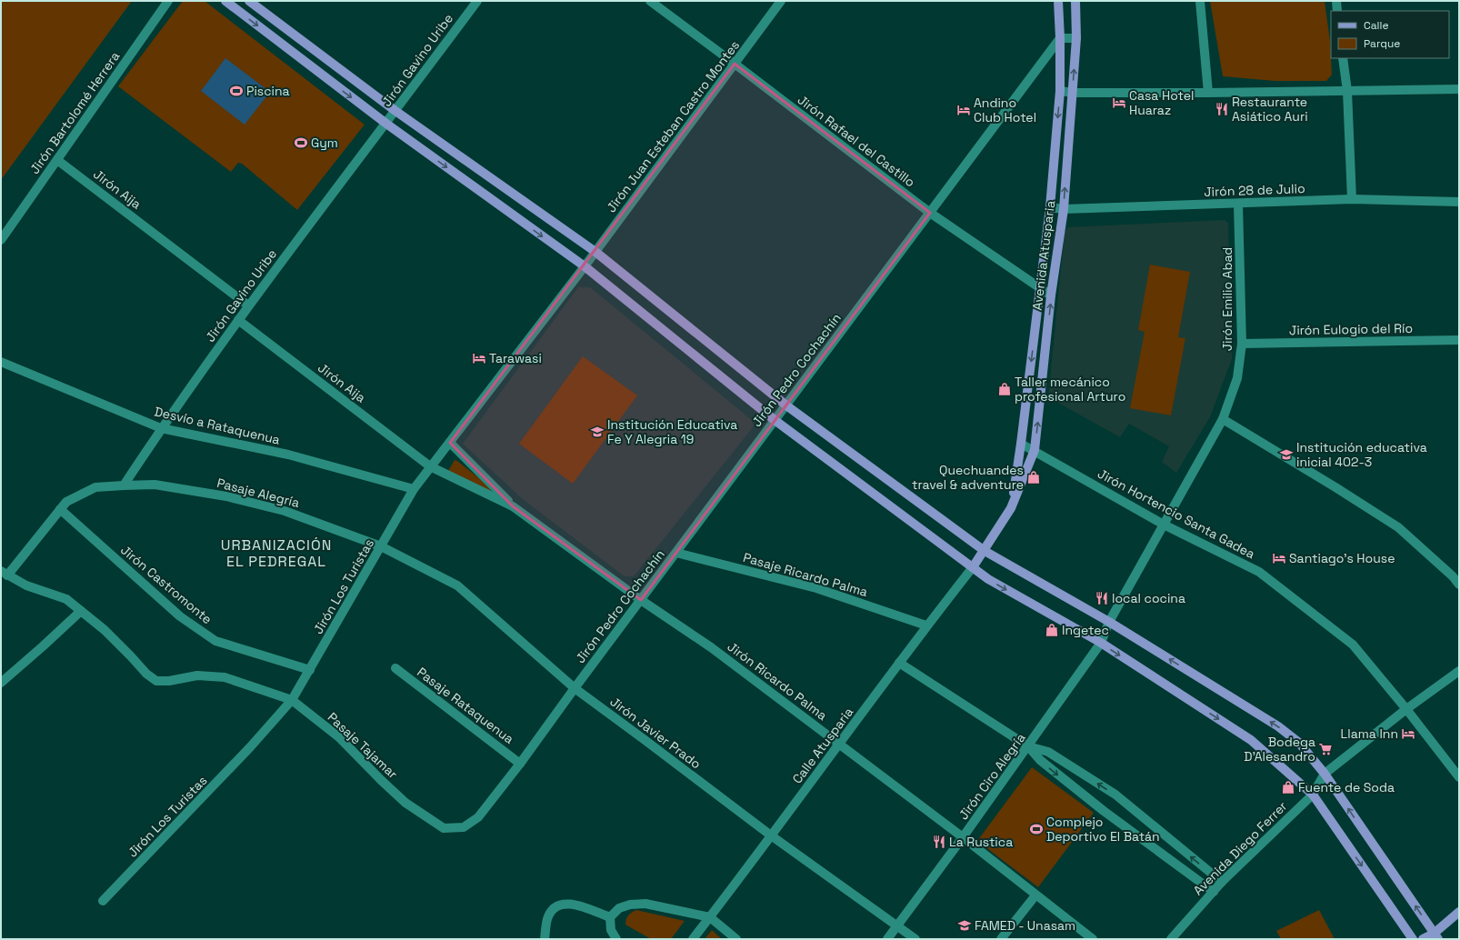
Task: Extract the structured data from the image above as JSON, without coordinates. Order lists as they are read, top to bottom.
{
  "streets": {
    "main road": ["Avenida Atusparia"],
    "street": [
      "Jirón Gavino Uribe",
      "Jirón Bartolomé Herrera",
      "Jirón Juan Esteban Castro Montes",
      "Jirón Rafael del Castillo",
      "Jirón Aija",
      "Jirón 28 de Julio",
      "Jirón Emilio Abad",
      "Jirón Eulogio del Río",
      "Jirón Pedro Cochachín",
      "Desvío a Rataquenua",
      "Pasaje Alegría",
      "Jirón Hortencio Santa Gadea",
      "Pasaje Ricardo Palma",
      "Jirón Castromonte",
      "Jirón Los Turistas",
      "Jirón Ricardo Palma",
      "Pasaje Rataquenua",
      "Jirón Javier Prado",
      "Pasaje Tajamar",
      "Calle Atusparia",
      "Jirón Ciro Alegría",
      "Avenida Diego Ferrer"
    ]
  },
  "crossings": [
    ["Jirón Gavino Uribe", "Jirón Aija"],
    ["Jirón Gavino Uribe", "Desvío a Rataquenua"],
    ["Jirón Gavino Uribe", "Pasaje Alegría"],
    ["Jirón Bartolomé Herrera", "Jirón Aija"],
    ["Jirón Juan Esteban Castro Montes", "Jirón Rafael del Castillo"],
    ["Jirón Juan Esteban Castro Montes", "Jirón Los Turistas"],
    ["Jirón Rafael del Castillo", "Avenida Atusparia"],
    ["Jirón Rafael del Castillo", "Jirón Pedro Cochachín"],
    ["Jirón Aija", "Jirón Los Turistas"],
    ["Jirón Aija", "Jirón Ricardo Palma"],
    ["Jirón 28 de Julio", "Avenida Atusparia"],
    ["Jirón 28 de Julio", "Jirón Emilio Abad"],
    ["Avenida Atusparia", "Jirón Pedro Cochachín"],
    ["Avenida Atusparia", "Jirón Hortencio Santa Gadea"],
    ["Avenida Atusparia", "Calle Atusparia"],
    ["Jirón Emilio Abad", "Jirón Eulogio del Río"],
    ["Jirón Emilio Abad", "Jirón Hortencio Santa Gadea"],
    ["Jirón Emilio Abad", "Jirón Ciro Alegría"],
    ["Jirón Pedro Cochachín", "Pasaje Ricardo Palma"],
    ["Jirón Pedro Cochachín", "Jirón Ricardo Palma"],
    ["Jirón Pedro Cochachín", "Pasaje Rataquenua"],
    ["Jirón Pedro Cochachín", "Jirón Javier Prado"],
    ["Jirón Pedro Cochachín", "Pasaje Tajamar"],
    ["Desvío a Rataquenua", "Jirón Los Turistas"],
    ["Pasaje Alegría", "Jirón Los Turistas"],
    ["Pasaje Alegría", "Jirón Javier Prado"],
    ["Pasaje Ricardo Palma", "Calle Atusparia"],
    ["Jirón Castromonte", "Jirón Los Turistas"],
    ["Jirón Los Turistas", "Jirón Ricardo Palma"],
    ["Jirón Los Turistas", "Jirón Javier Prado"],
    ["Jirón Los Turistas", "Pasaje Tajamar"],
    ["Jirón Ricardo Palma", "Calle Atusparia"],
    ["Jirón Ricardo Palma", "Jirón Ciro Alegría"],
    ["Jirón Javier Prado", "Calle Atusparia"],
    ["Jirón Javier Prado", "Jirón Ciro Alegría"]
  ],
  "districts": ["URBANIZACIÓN EL PEDREGAL"],
  "places": {
    "sports": ["Piscina", "Gym", "Complejo Deportivo El Batán"],
    "hotel": [
      "Casa Hotel Huaraz",
      "Andino Club Hotel",
      "Tarawasi",
      "Santiago's House",
      "Llama Inn"
    ],
    "restaurant": ["Restaurante Asiático Auri", "local cocina", "La Rustica"],
    "shop": [
      "Taller mecánico profesional Arturo",
      "Quechuandes travel & adventure",
      "Ingetec",
      "Fuente de Soda"
    ],
    "school or university": ["Institución Educativa Fe Y Alegria 19", "Institución educativa inicial 402-3", "FAMED - Unasam"],
    "supermarket": ["Bodega D'Alesandro"]
  },
  "legend": ["Calle", "Parque"]
}
